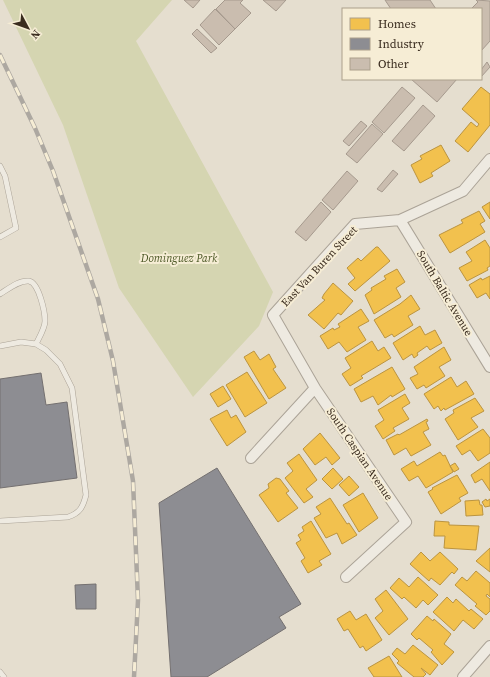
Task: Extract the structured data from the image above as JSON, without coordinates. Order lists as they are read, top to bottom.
{
  "streets": {
    "street": ["East Van Buren Street", "South Baltic Avenue", "South Caspian Avenue"]
  },
  "crossings": [
    ["East Van Buren Street", "South Baltic Avenue"],
    ["East Van Buren Street", "South Caspian Avenue"]
  ],
  "parks": ["Dominguez Park"],
  "legend": ["Homes", "Industry", "Other"],
  "north": "bottom right"
}
